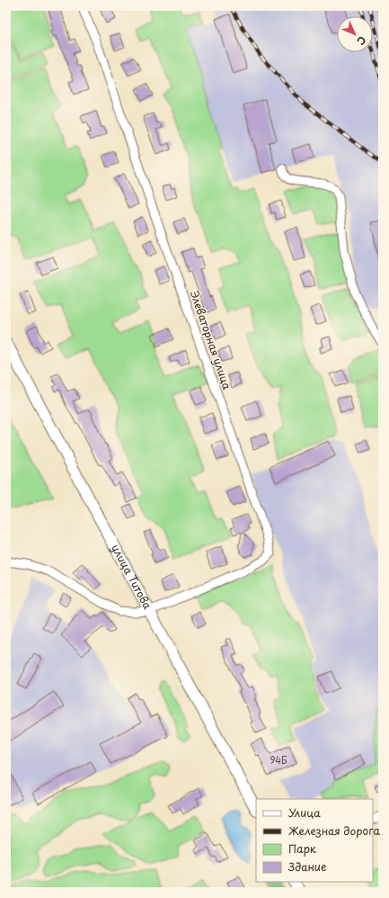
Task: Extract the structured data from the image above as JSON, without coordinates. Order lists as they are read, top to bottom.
{
  "streets": {
    "main road": ["улица Титова"],
    "street": ["Элеваторная улица"]
  },
  "crossings": [
    ["Элеваторная улица", "улица Титова"]
  ],
  "house_numbers": ["94Б"],
  "legend": [
    "Улица",
    "Железная дорога",
    "Парк",
    "Здание"
  ],
  "north": "bottom right"
}
